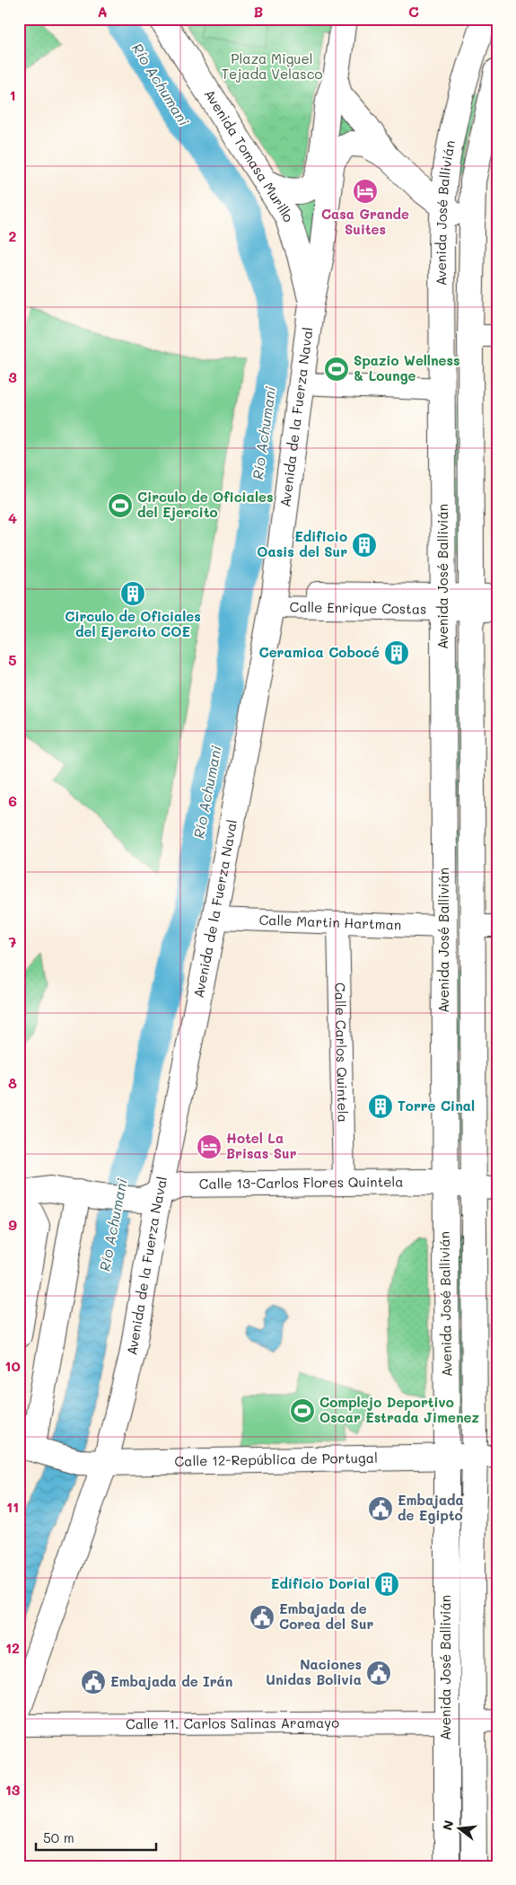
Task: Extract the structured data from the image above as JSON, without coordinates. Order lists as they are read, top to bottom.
{
  "streets": {
    "main road": [
      "Avenida Tomasa Murillo",
      "Avenida José Ballivián",
      "Avenida de la Fuerza Naval",
      "Calle 13-Carlos Flores Quintela",
      "Calle 12-República de Portugal"
    ],
    "street": [
      "Calle Enrique Costas",
      "Calle Martin Hartman",
      "Calle Carlos Quintela",
      "Calle 11. Carlos Salinas Aramayo"
    ]
  },
  "crossings": [
    ["Avenida Tomasa Murillo", "Avenida de la Fuerza Naval"],
    ["Avenida José Ballivián", "Calle Enrique Costas"],
    ["Avenida José Ballivián", "Calle Martin Hartman"],
    ["Avenida José Ballivián", "Calle 13-Carlos Flores Quintela"],
    ["Avenida José Ballivián", "Calle 12-República de Portugal"],
    ["Avenida José Ballivián", "Calle 11. Carlos Salinas Aramayo"],
    ["Avenida de la Fuerza Naval", "Calle Enrique Costas"],
    ["Avenida de la Fuerza Naval", "Calle Martin Hartman"],
    ["Avenida de la Fuerza Naval", "Calle 13-Carlos Flores Quintela"],
    ["Avenida de la Fuerza Naval", "Calle 12-República de Portugal"],
    ["Calle Martin Hartman", "Calle Carlos Quintela"],
    ["Calle Carlos Quintela", "Calle 13-Carlos Flores Quintela"]
  ],
  "water": ["Río Achumani"],
  "parks": ["Plaza Miguel Tejada Velasco"],
  "places": {
    "hotel": ["Casa Grande Suites", "Hotel La Brisas Sur"],
    "sports": ["Spazio Wellness & Lounge", "Circulo de Oficiales del Ejercito", "Complejo Deportivo Oscar Estrada Jimenez"],
    "building": [
      "Edificio Oasis del Sur",
      "Circulo de Oficiales del Ejercito COE",
      "Ceramica Cobocé",
      "Torre Cinal",
      "Edificio Dorial"
    ],
    "public building": [
      "Embajada de Egipto",
      "Embajada de Corea del Sur",
      "Naciones Unidas Bolivia",
      "Embajada de Irán"
    ]
  },
  "scale_bar": "50 m",
  "north": "left",
  "grid": {
    "columns": ["A", "B", "C"],
    "rows": [
      "1",
      "2",
      "3",
      "4",
      "5",
      "6",
      "7",
      "8",
      "9",
      "10",
      "11",
      "12",
      "13"
    ]
  }
}
